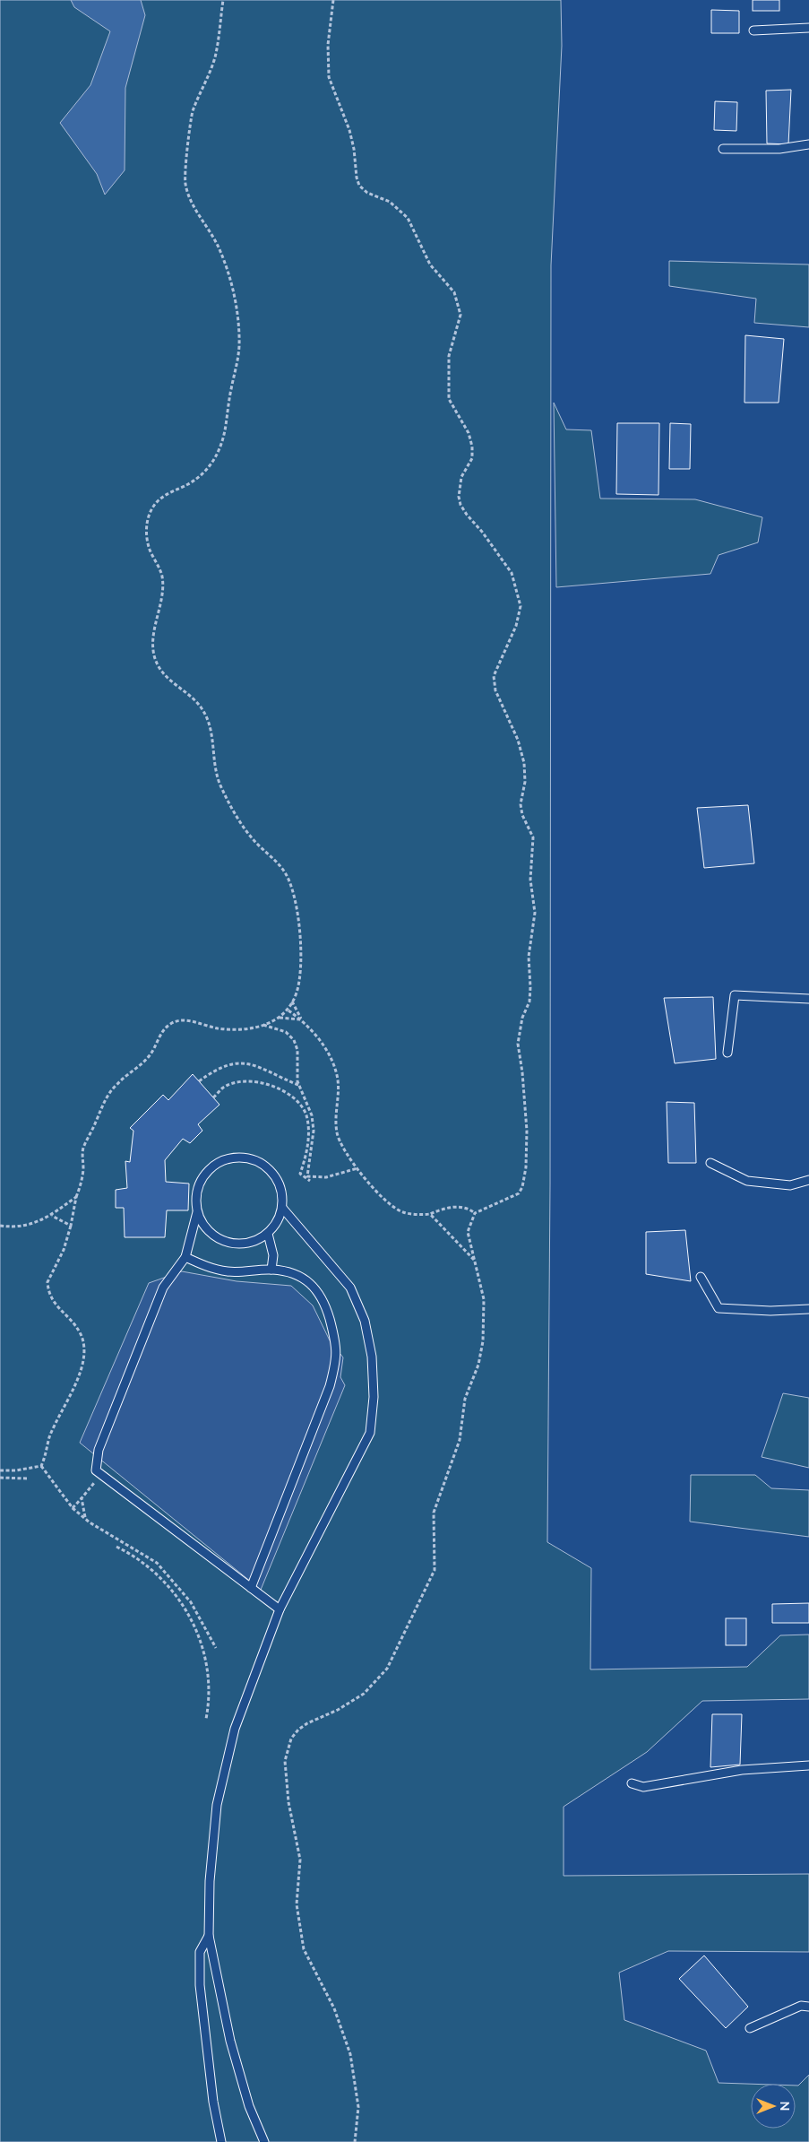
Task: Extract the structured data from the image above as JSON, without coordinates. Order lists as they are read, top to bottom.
{
  "north": "right"
}
